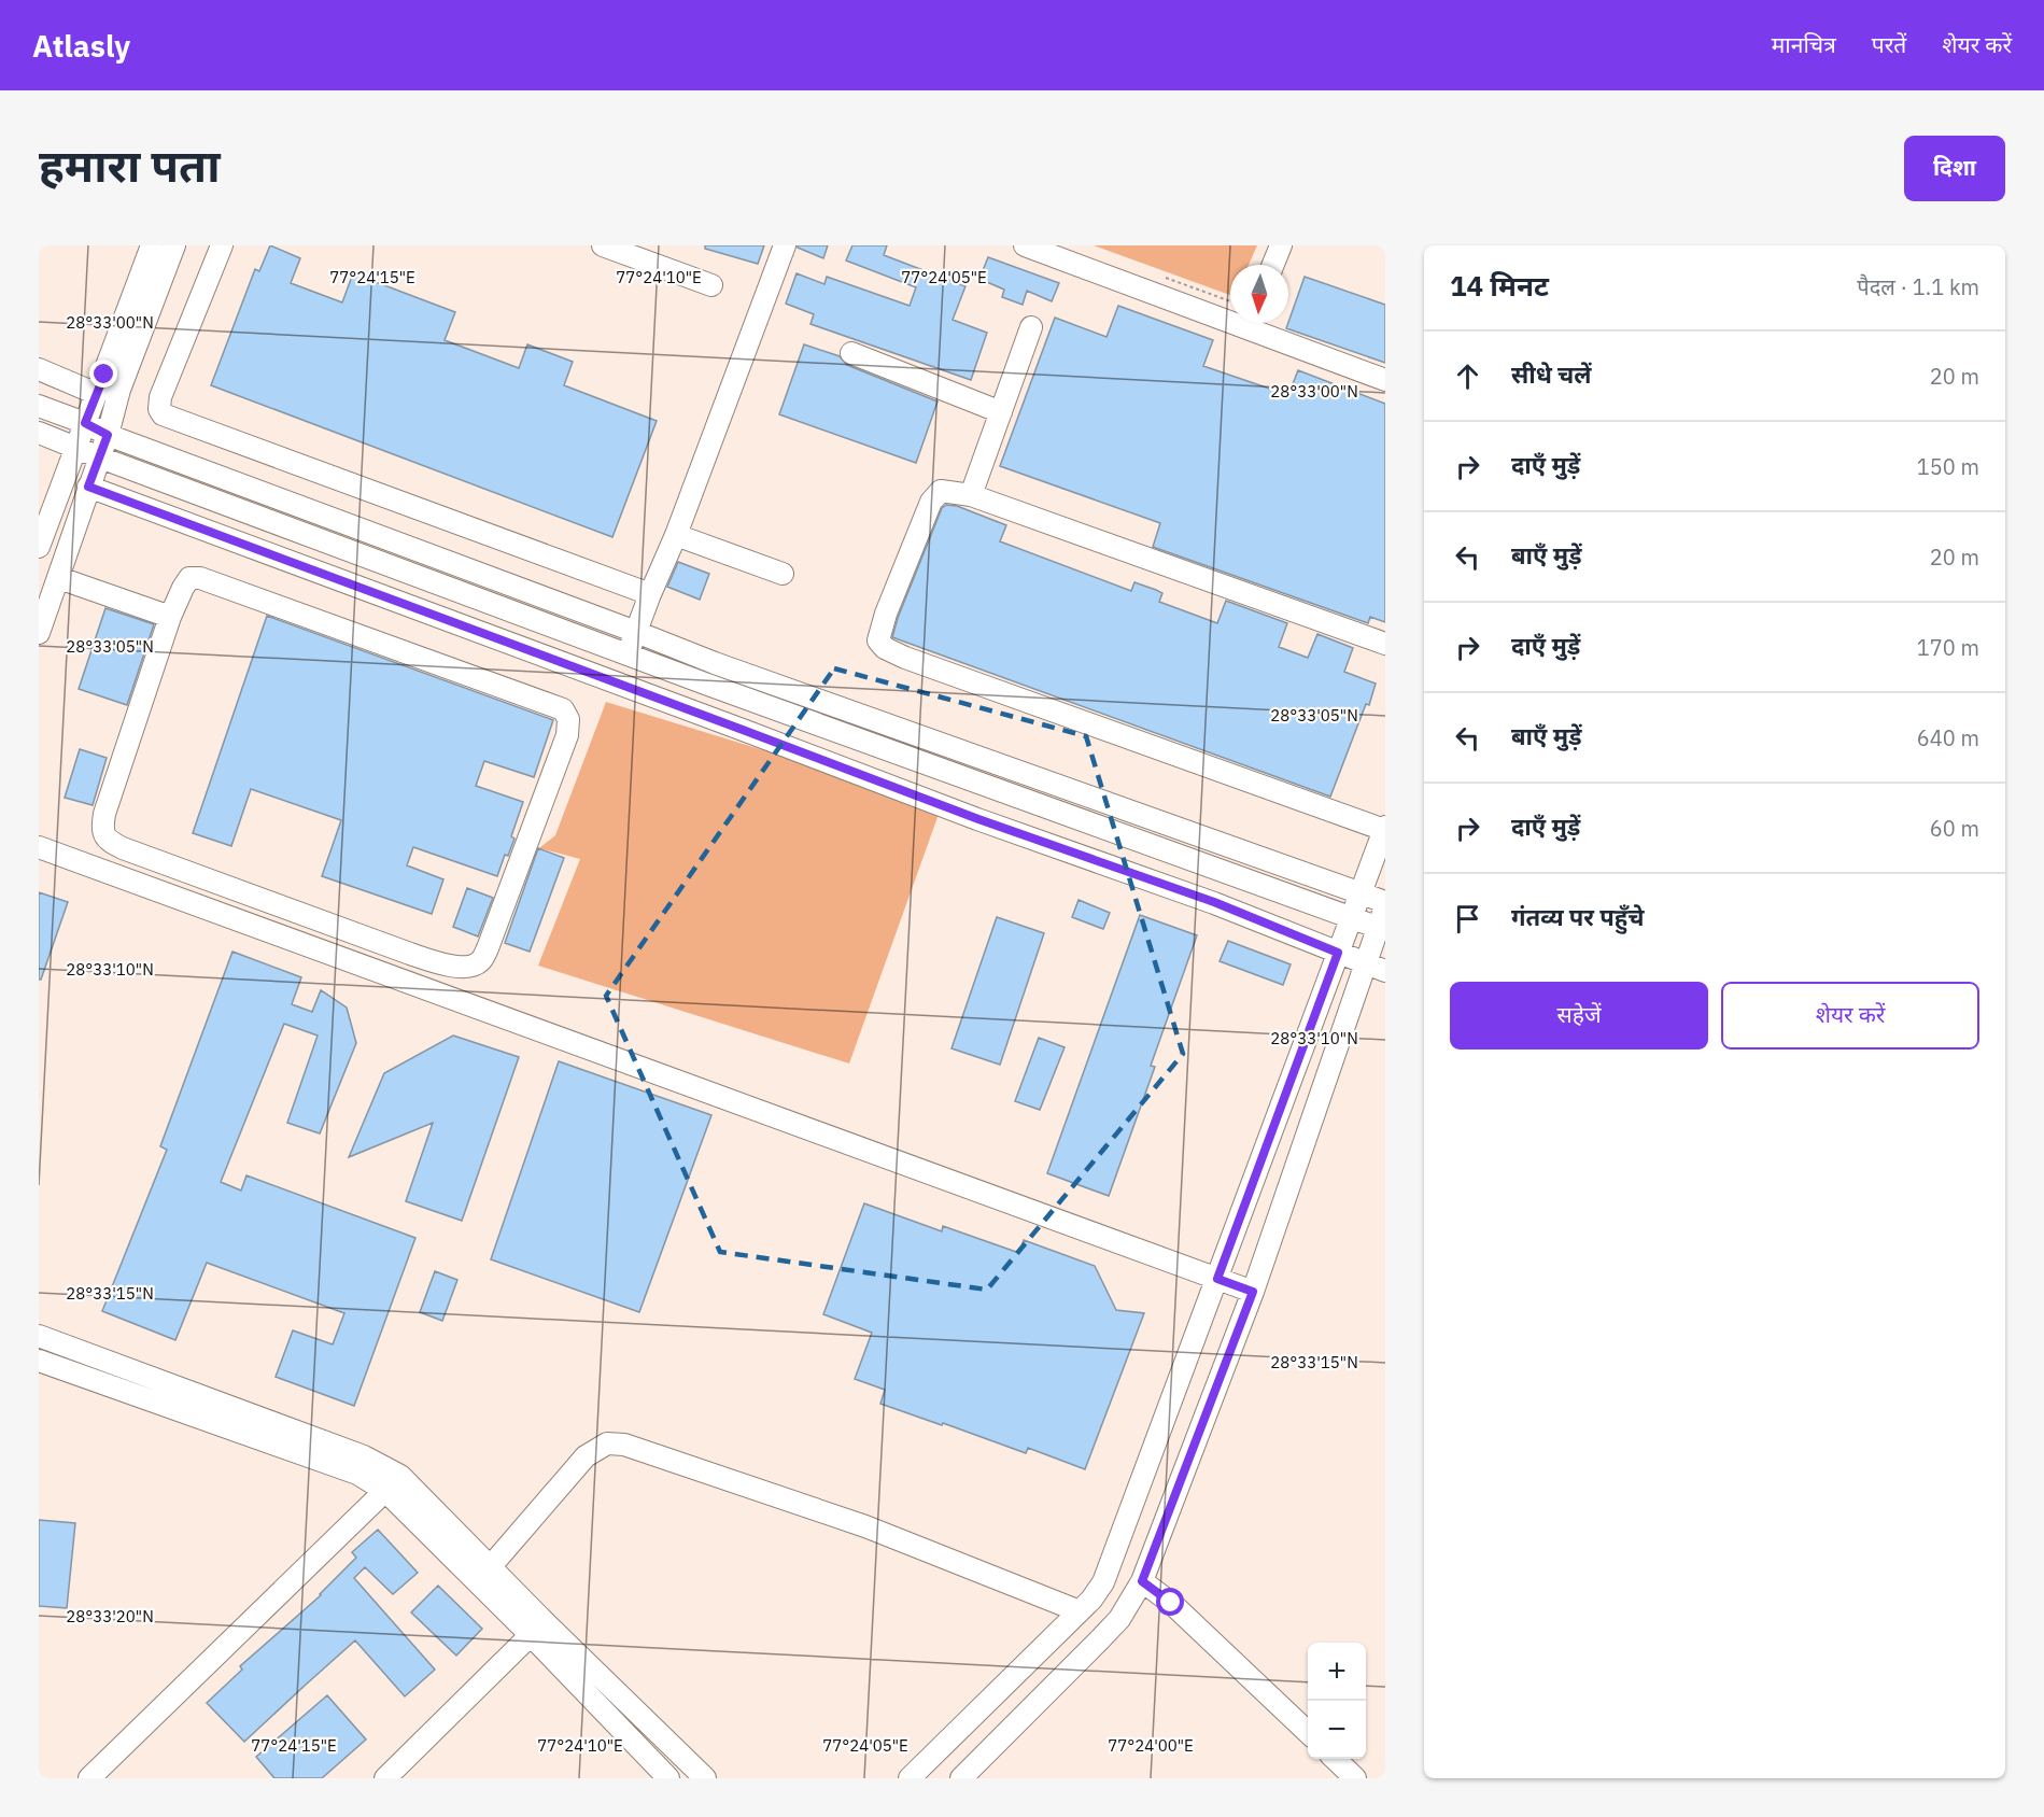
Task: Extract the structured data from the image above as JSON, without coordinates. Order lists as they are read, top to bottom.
{
  "north": "bottom",
  "page": {
    "header": "Atlasly",
    "nav": ["मानचित्र", "परतें", "शेयर करें"],
    "title": "हमारा पता",
    "buttons": [
      "दिशा",
      ["सहेजें", "शेयर करें"]
    ],
    "heading": ["14 मिनट", "पैदल · 1.1 km"],
    "list": [
      ["सीधे चलें", "20 m"],
      ["दाएँ मुड़ें", "150 m"],
      ["बाएँ मुड़ें", "20 m"],
      ["दाएँ मुड़ें", "170 m"],
      ["बाएँ मुड़ें", "640 m"],
      ["दाएँ मुड़ें", "60 m"],
      "गंतव्य पर पहुँचे"
    ],
    "map_buttons": ["+", "−"]
  },
  "coordinates": [
    "77°24'15\"E",
    "77°24'10\"E",
    "77°24'05\"E",
    "28°33'00\"N",
    "28°33'05\"N",
    "28°33'10\"N",
    "28°33'15\"N",
    "28°33'20\"N",
    "77°24'00\"E"
  ]
}
